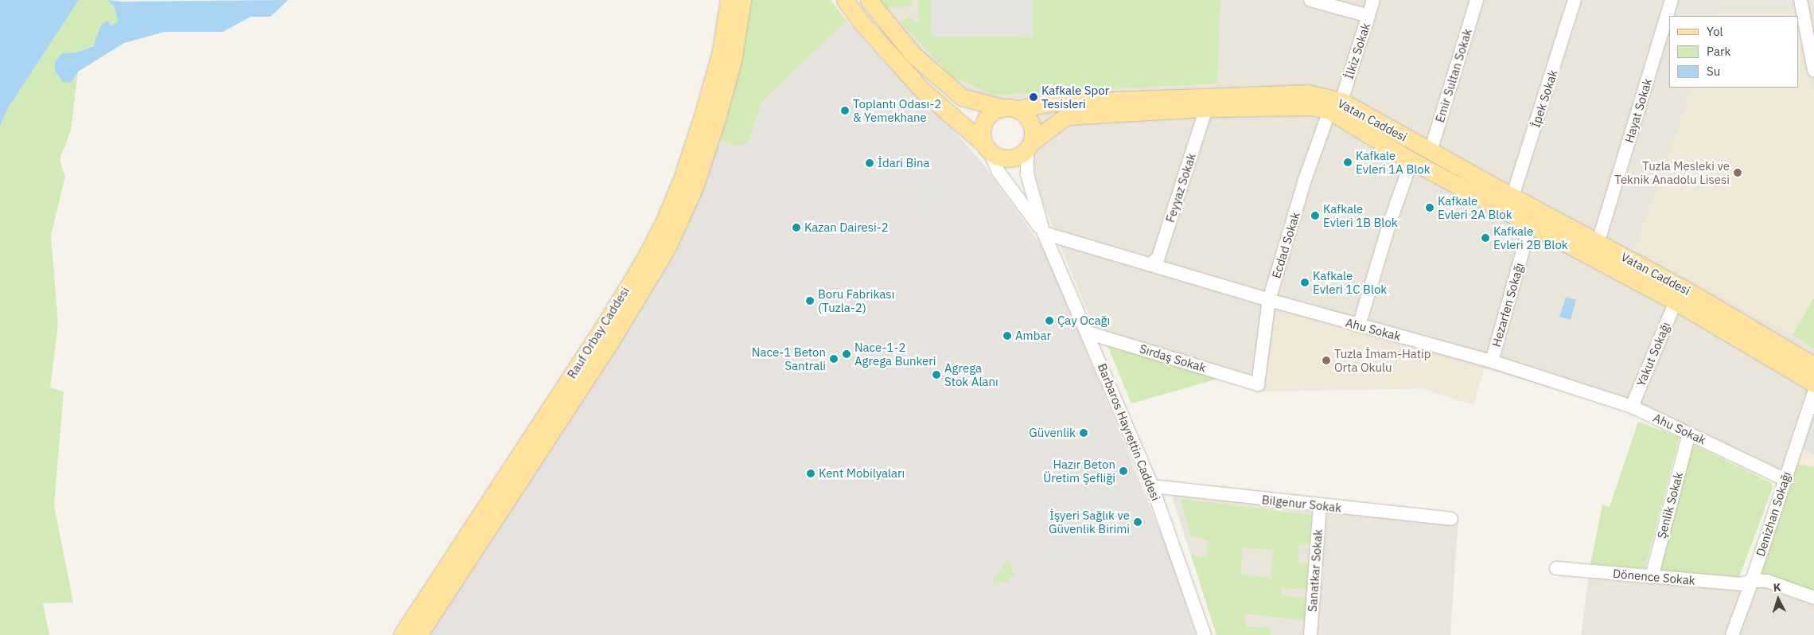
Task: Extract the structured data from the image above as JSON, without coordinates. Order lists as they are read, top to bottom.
{
  "streets": {
    "main road": ["Vatan Caddesi", "Rauf Orbay Caddesi"],
    "street": [
      "İlkiz Sokak",
      "Emir Sultan Sokak",
      "İpek Sokak",
      "Hayat Sokak",
      "Feyyaz Sokak",
      "Ecdad Sokak",
      "Hezarfen Sokağı",
      "Ahu Sokak",
      "Yakut Sokağı",
      "Sırdaş Sokak",
      "Barbaros Hayrettin Caddesi",
      "Bilgenur Sokak",
      "Şenlik Sokak",
      "Denizhan Sokağı",
      "Sanatkar Sokak",
      "Dönence Sokak"
    ]
  },
  "crossings": [
    ["İlkiz Sokak", "Vatan Caddesi"],
    ["İlkiz Sokak", "Ecdad Sokak"],
    ["Emir Sultan Sokak", "Vatan Caddesi"],
    ["İpek Sokak", "Vatan Caddesi"],
    ["Hayat Sokak", "Vatan Caddesi"],
    ["Vatan Caddesi", "Feyyaz Sokak"],
    ["Vatan Caddesi", "Ecdad Sokak"],
    ["Vatan Caddesi", "Hezarfen Sokağı"],
    ["Vatan Caddesi", "Yakut Sokağı"],
    ["Feyyaz Sokak", "Ahu Sokak"],
    ["Ecdad Sokak", "Ahu Sokak"],
    ["Ecdad Sokak", "Sırdaş Sokak"],
    ["Hezarfen Sokağı", "Ahu Sokak"],
    ["Ahu Sokak", "Yakut Sokağı"],
    ["Ahu Sokak", "Barbaros Hayrettin Caddesi"],
    ["Ahu Sokak", "Şenlik Sokak"],
    ["Ahu Sokak", "Denizhan Sokağı"],
    ["Sırdaş Sokak", "Barbaros Hayrettin Caddesi"],
    ["Barbaros Hayrettin Caddesi", "Bilgenur Sokak"],
    ["Bilgenur Sokak", "Sanatkar Sokak"],
    ["Şenlik Sokak", "Dönence Sokak"],
    ["Denizhan Sokağı", "Dönence Sokak"]
  ],
  "places": [
    "Kafkale Spor Tesisleri",
    "Toplantı Odası-2 & Yemekhane",
    "Kafkale Evleri 1A Blok",
    "İdari Bina",
    "Tuzla Mesleki ve Teknik Anadolu Lisesi",
    "Kafkale Evleri 2A Blok",
    "Kafkale Evleri 1B Blok",
    "Kazan Dairesi-2",
    "Kafkale Evleri 2B Blok",
    "Kafkale Evleri 1C Blok",
    "Boru Fabrikası (Tuzla-2)",
    "Çay Ocağı",
    "Ambar",
    "Nace-1-2 Agrega Bunkeri",
    "Nace-1 Beton Santrali",
    "Tuzla İmam-Hatip Orta Okulu",
    "Agrega Stok Alanı",
    "Güvenlik",
    "Hazır Beton Üretim Şefliği",
    "Kent Mobilyaları",
    "İşyeri Sağlık ve Güvenlik Birimi"
  ],
  "legend": ["Yol", "Park", "Su"],
  "north": "top"
}
